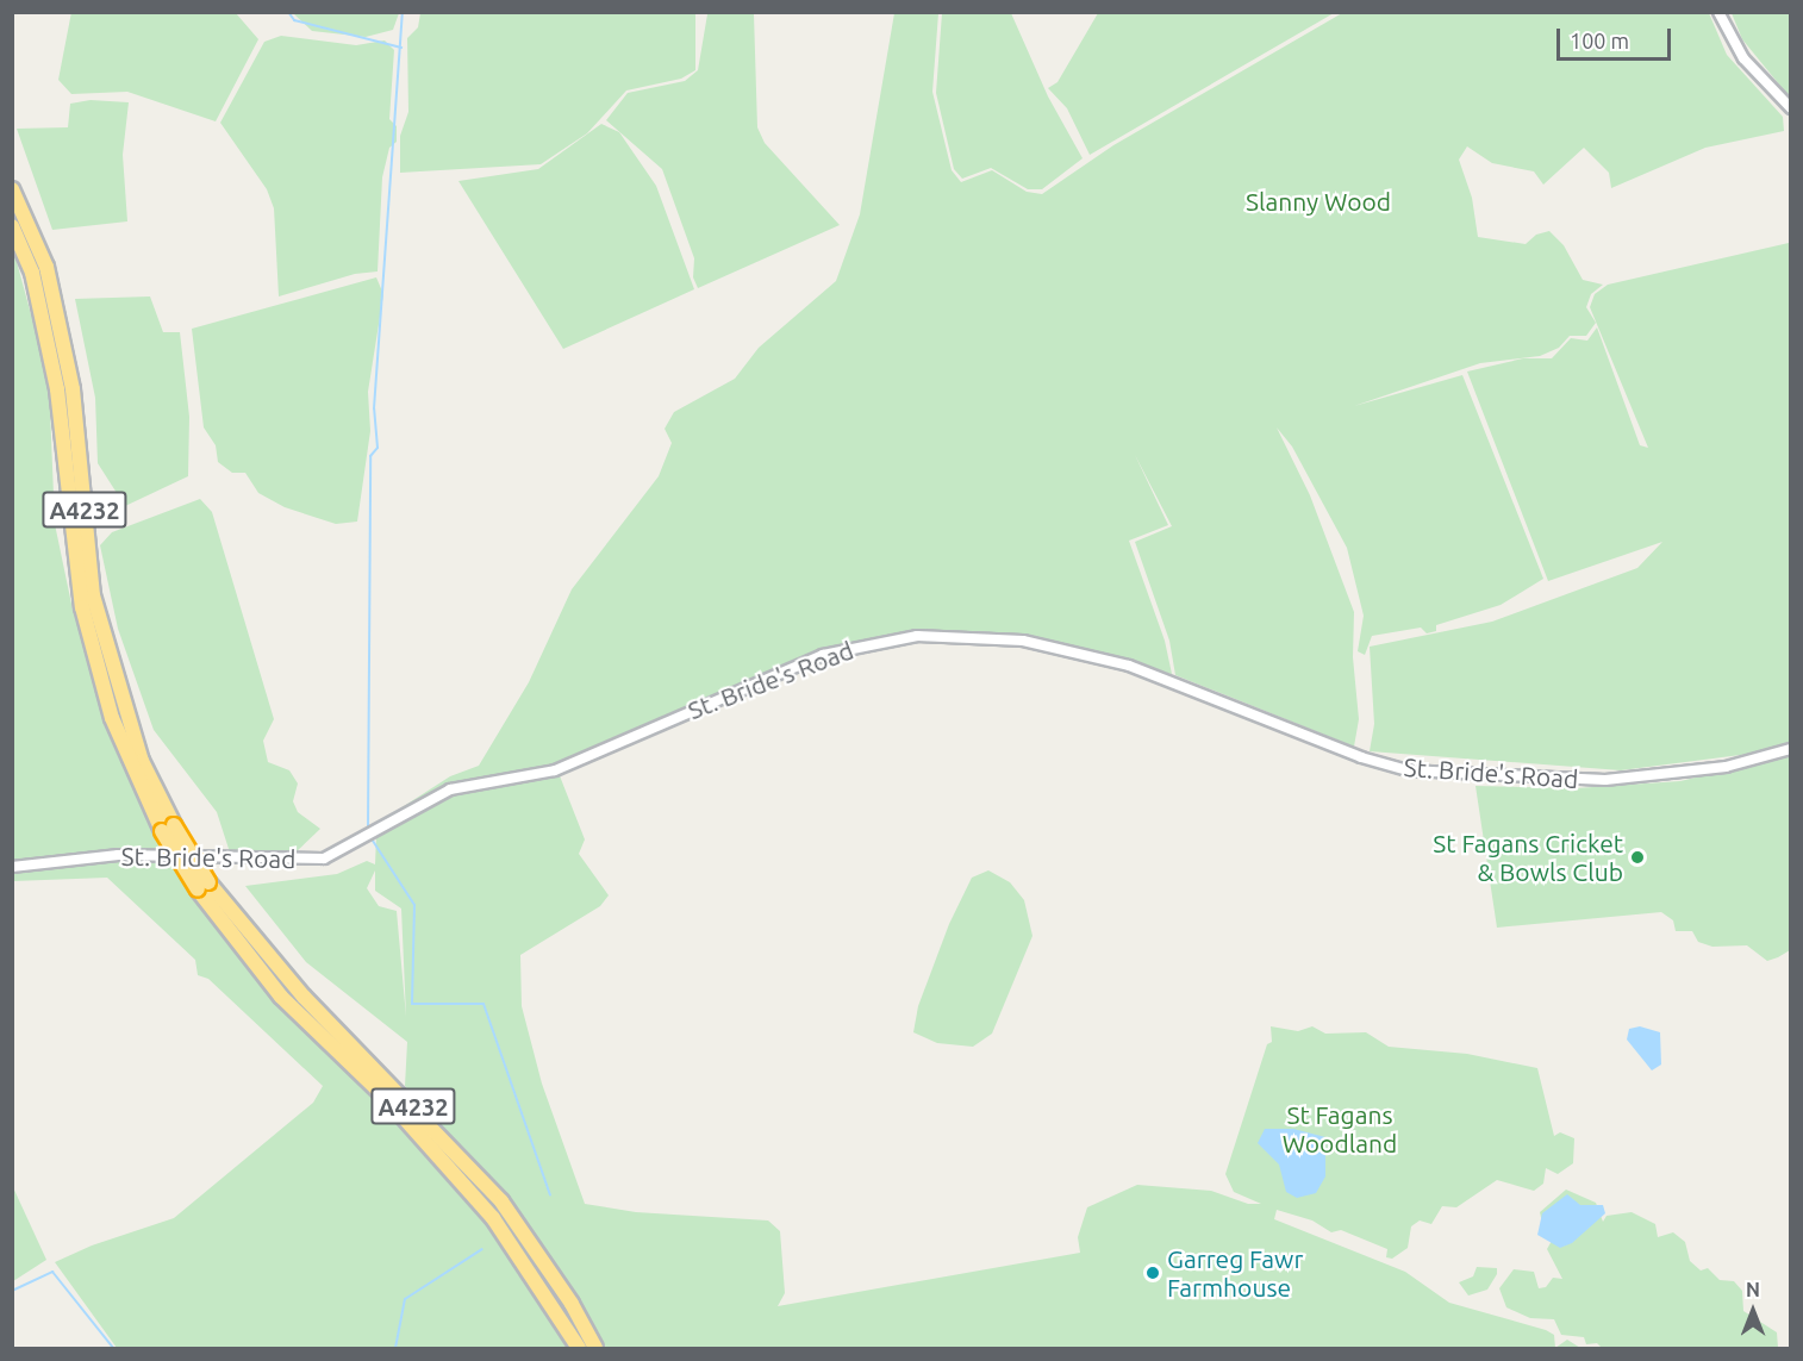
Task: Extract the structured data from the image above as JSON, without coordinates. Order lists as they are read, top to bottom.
{
  "streets": {
    "highway": ["A4232"],
    "street": ["St. Bride's Road"]
  },
  "parks": ["Slanny Wood", "St Fagans Woodland"],
  "places": ["St Fagans Cricket & Bowls Club", "Garreg Fawr Farmhouse"],
  "scale_bar": "100 m",
  "north": "top"
}
